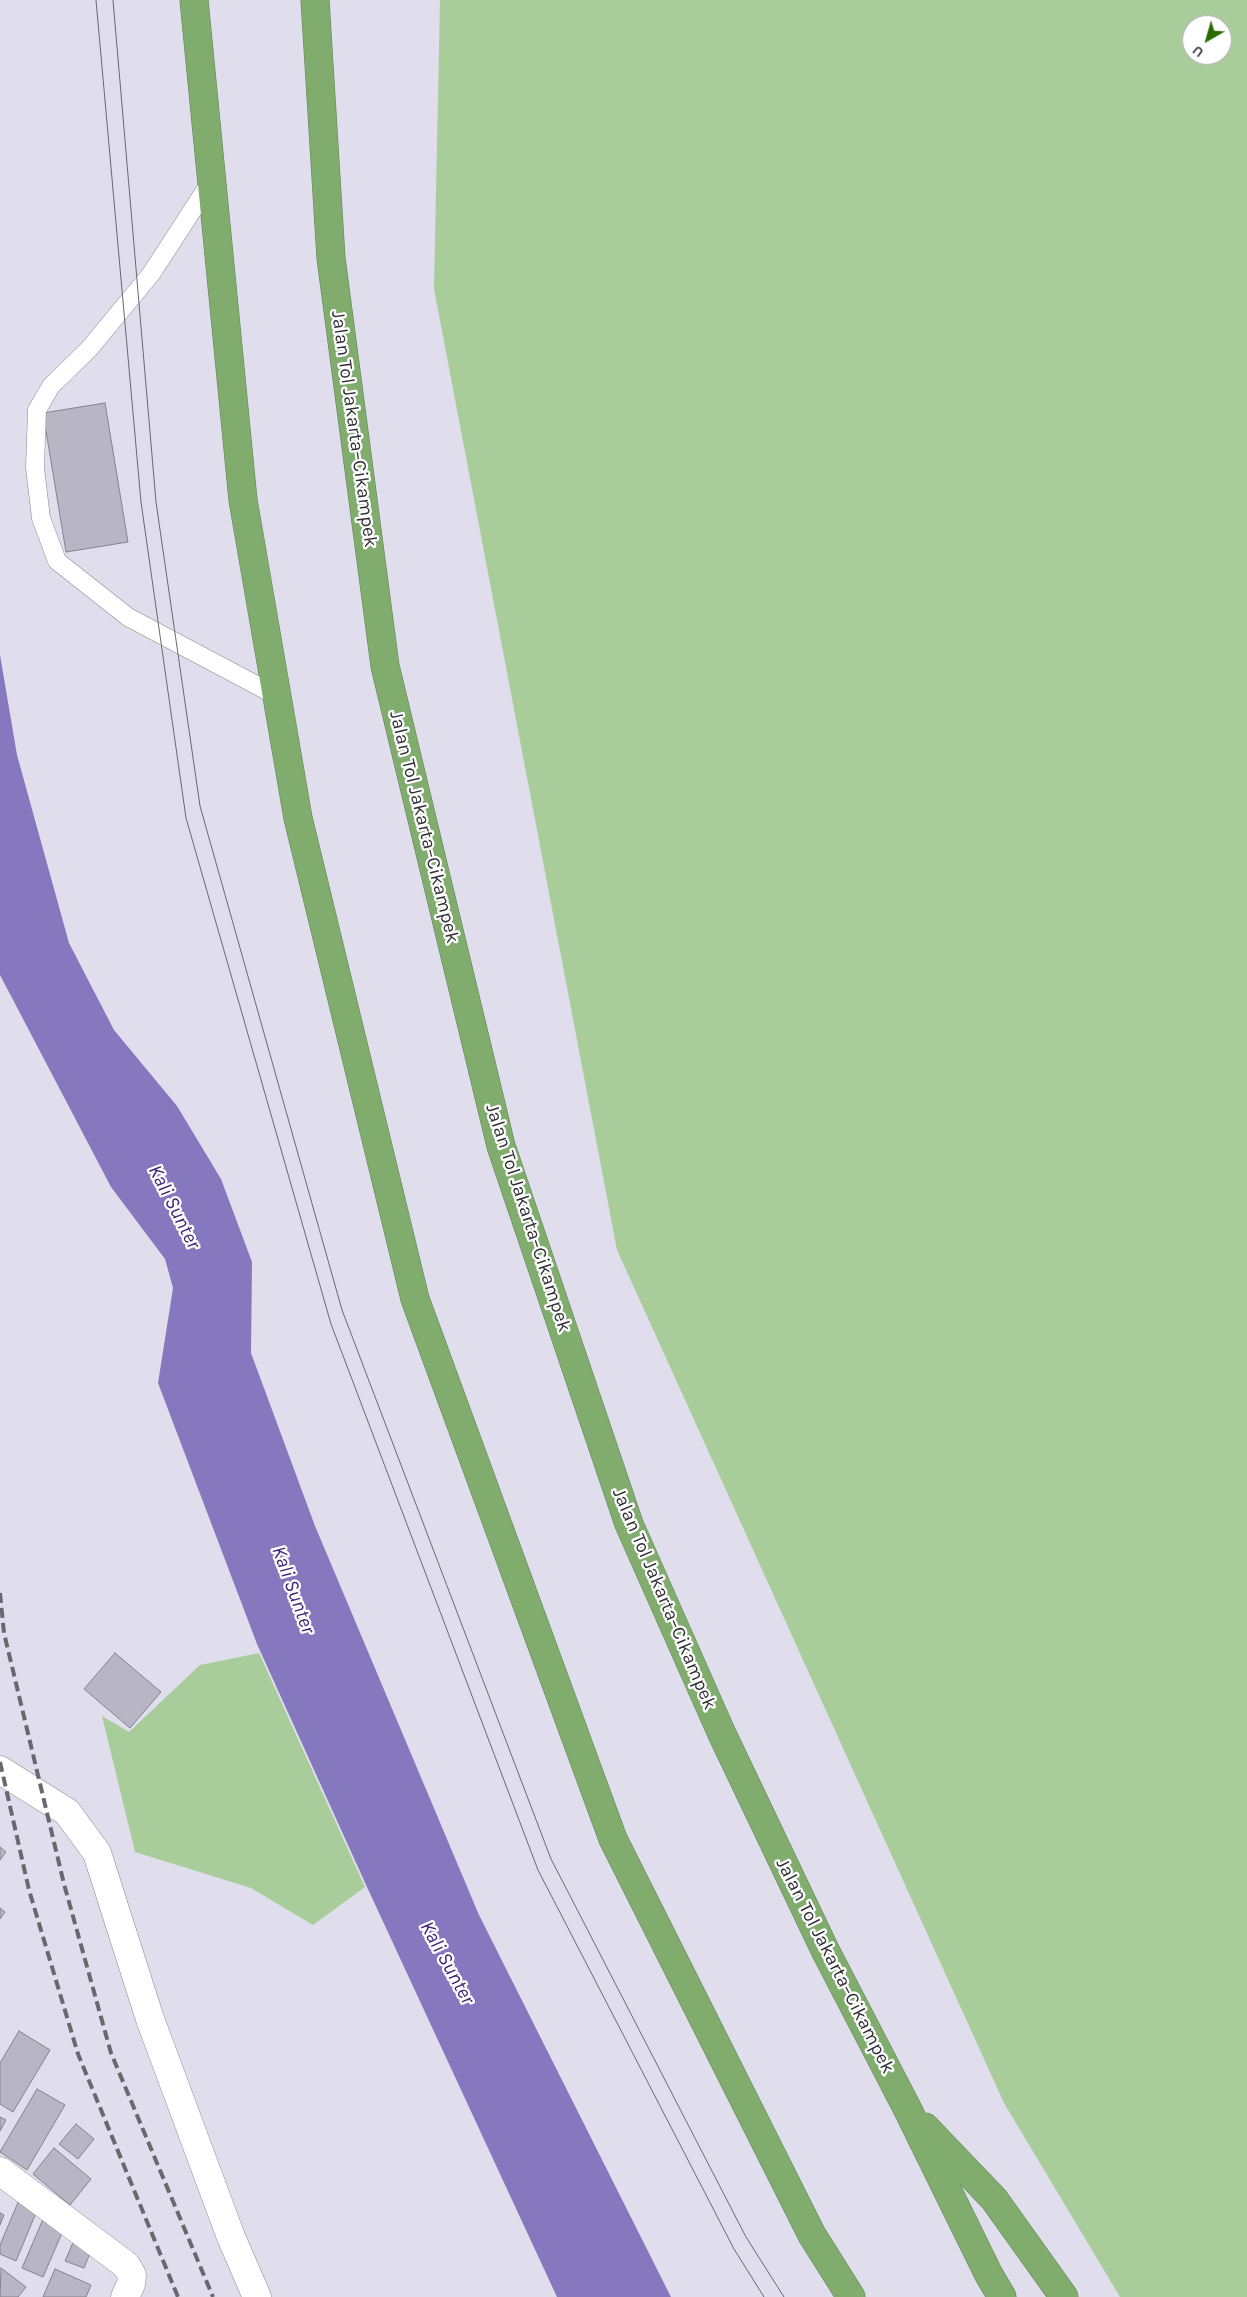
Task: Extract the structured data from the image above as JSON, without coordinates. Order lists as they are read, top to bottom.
{
  "streets": {
    "highway": ["Jalan Tol Jakarta–Cikampek"]
  },
  "water": ["Kali Sunter"],
  "north": "bottom left"
}
